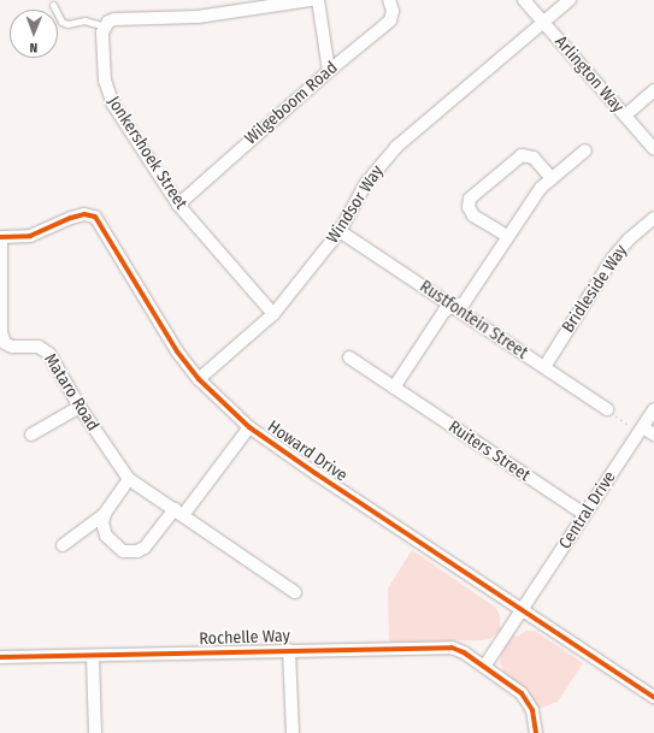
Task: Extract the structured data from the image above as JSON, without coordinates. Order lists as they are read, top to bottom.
{
  "streets": {
    "street": [
      "Arlington Way",
      "Wilgeboom Road",
      "Jonkershoek Street",
      "Windsor Way",
      "Bridleside Way",
      "Rustfontein Street",
      "Mataro Road",
      "Howard Drive",
      "Ruiters Street",
      "Central Drive",
      "Rochelle Way"
    ]
  },
  "crossings": [
    ["Arlington Way", "Windsor Way"],
    ["Wilgeboom Road", "Jonkershoek Street"],
    ["Jonkershoek Street", "Windsor Way"],
    ["Windsor Way", "Rustfontein Street"],
    ["Windsor Way", "Howard Drive"],
    ["Bridleside Way", "Rustfontein Street"],
    ["Mataro Road", "Howard Drive"],
    ["Howard Drive", "Central Drive"],
    ["Ruiters Street", "Central Drive"]
  ],
  "north": "bottom"
}
